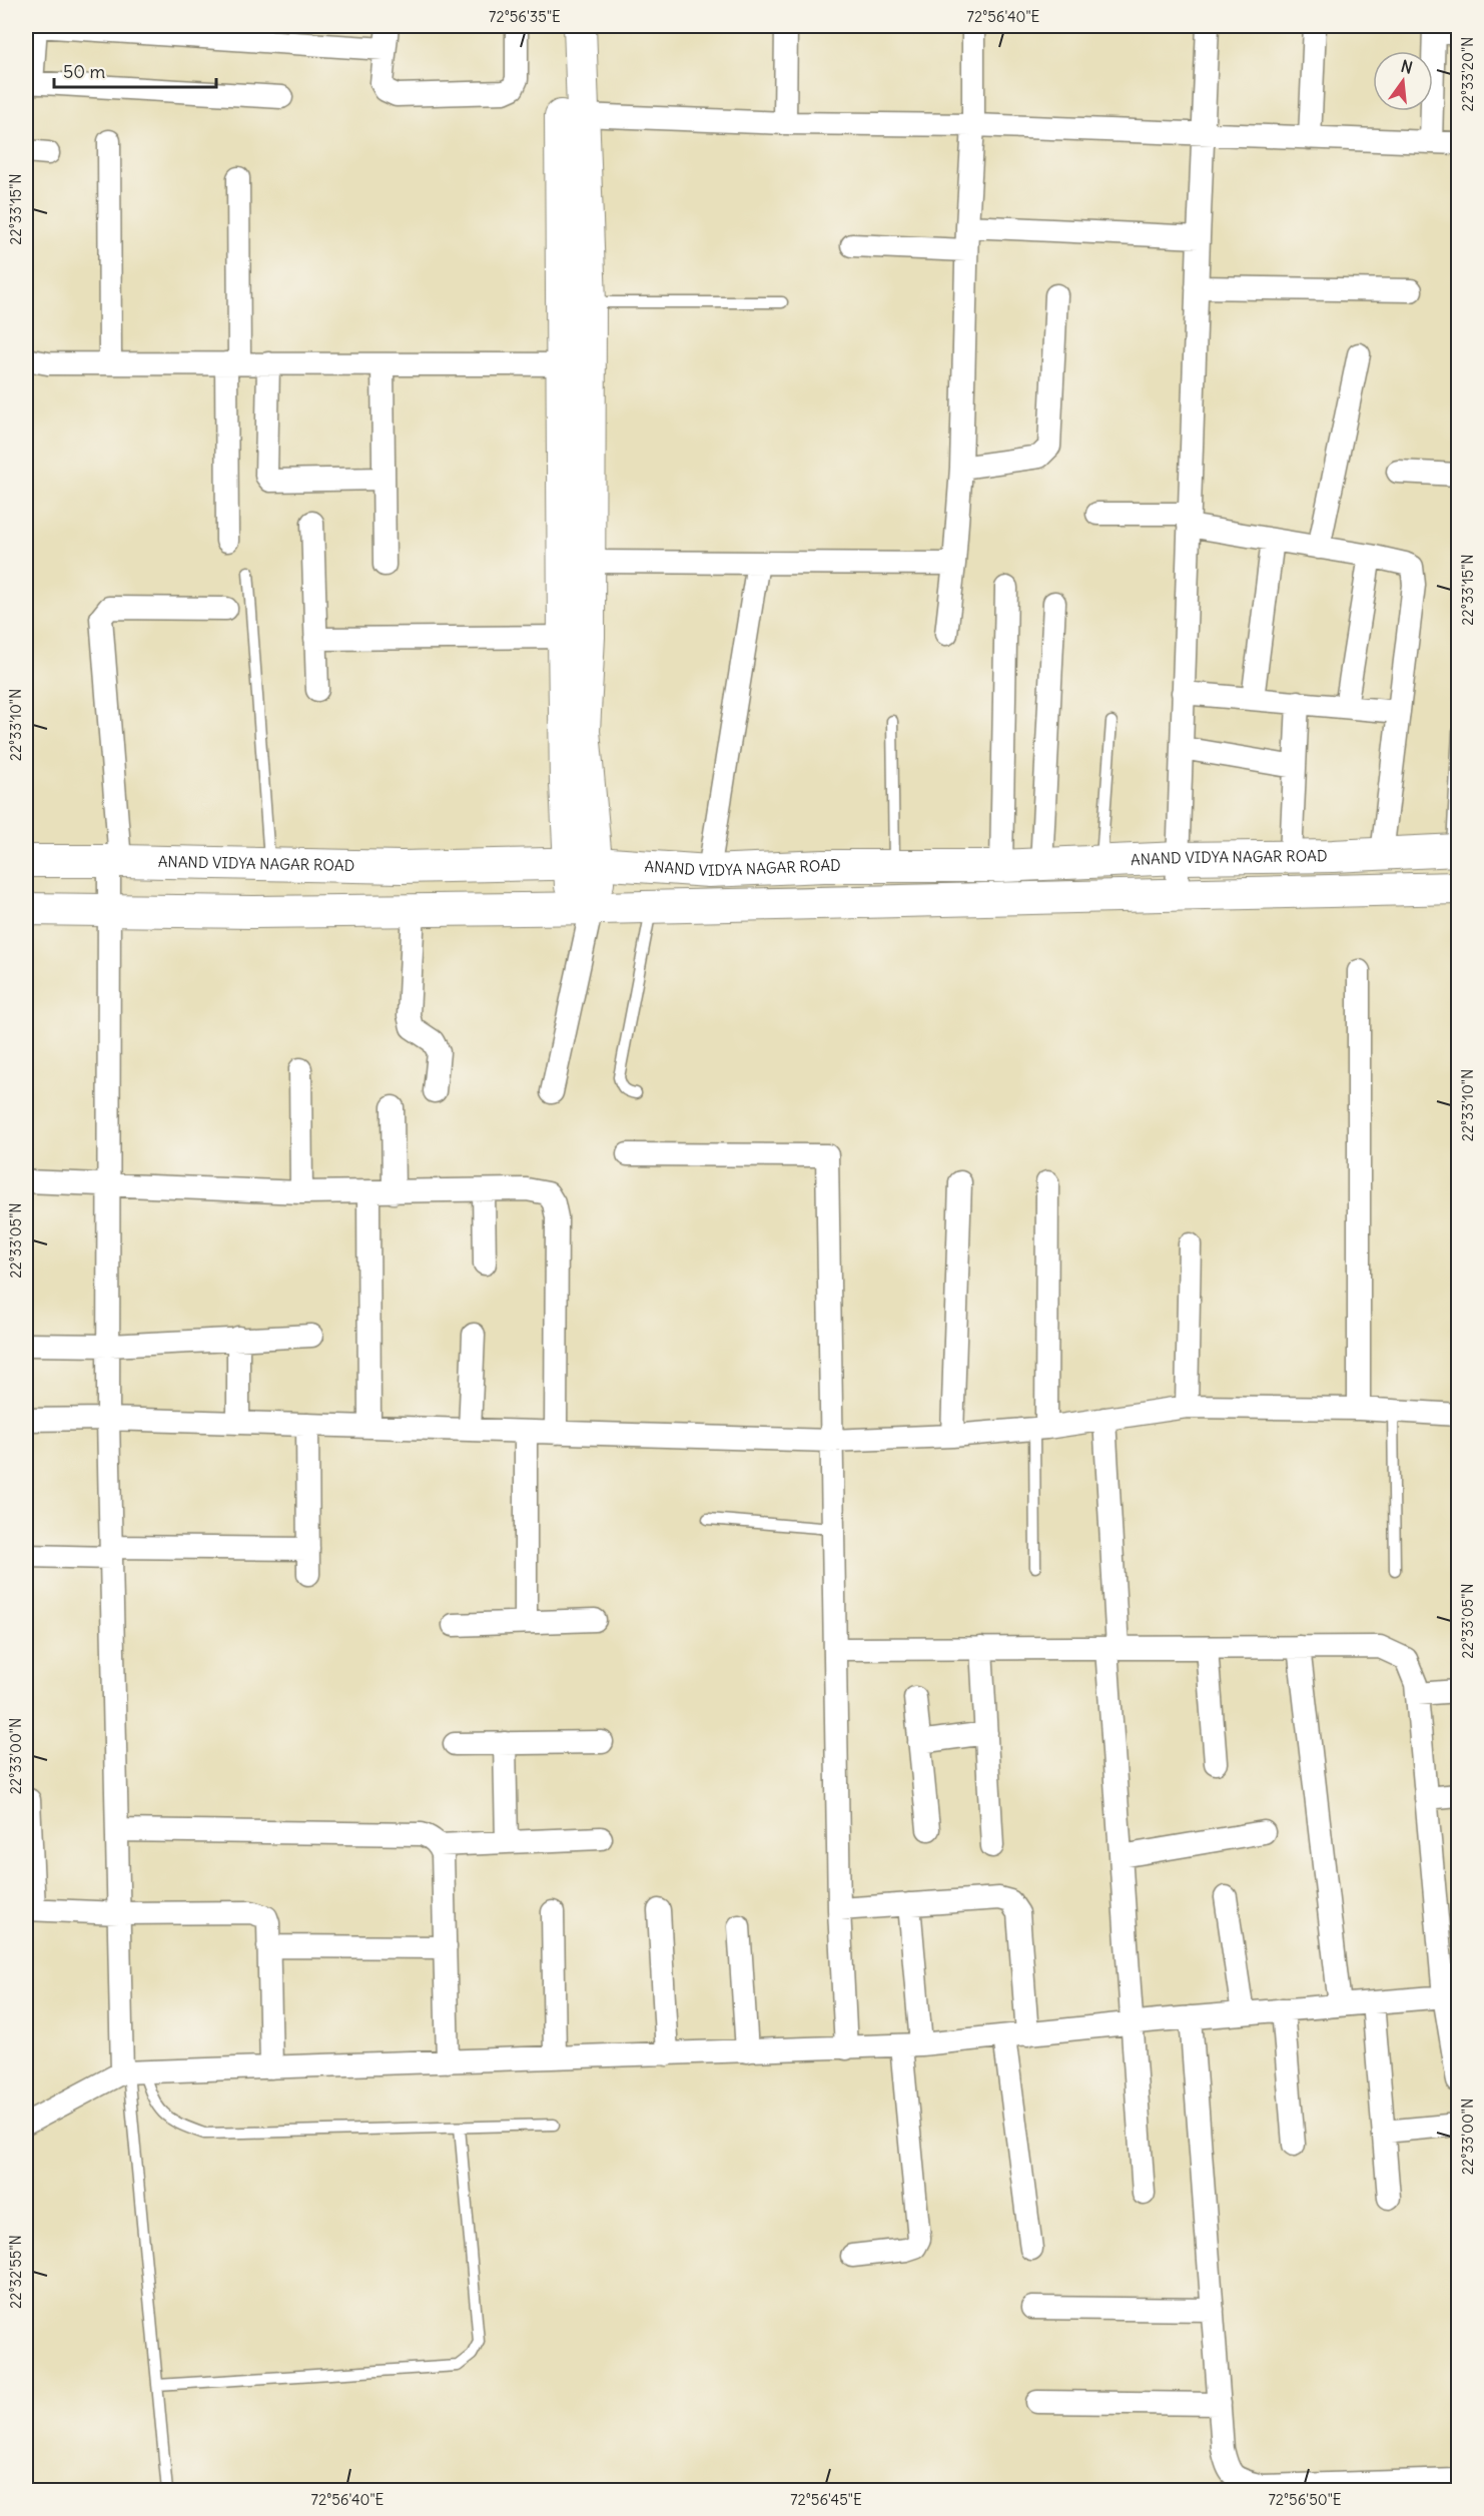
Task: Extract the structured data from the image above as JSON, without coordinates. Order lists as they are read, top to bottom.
{
  "streets": {
    "main road": ["ANAND VIDYA NAGAR ROAD"]
  },
  "scale_bar": "50 m",
  "north": "top",
  "coordinates": [
    "72°56'35\"E",
    "72°56'40\"E",
    "22°33'20\"N",
    "22°33'15\"N",
    "22°33'10\"N",
    "22°33'05\"N",
    "22°33'00\"N",
    "22°32'55\"N",
    "72°56'45\"E",
    "72°56'50\"E"
  ]
}
